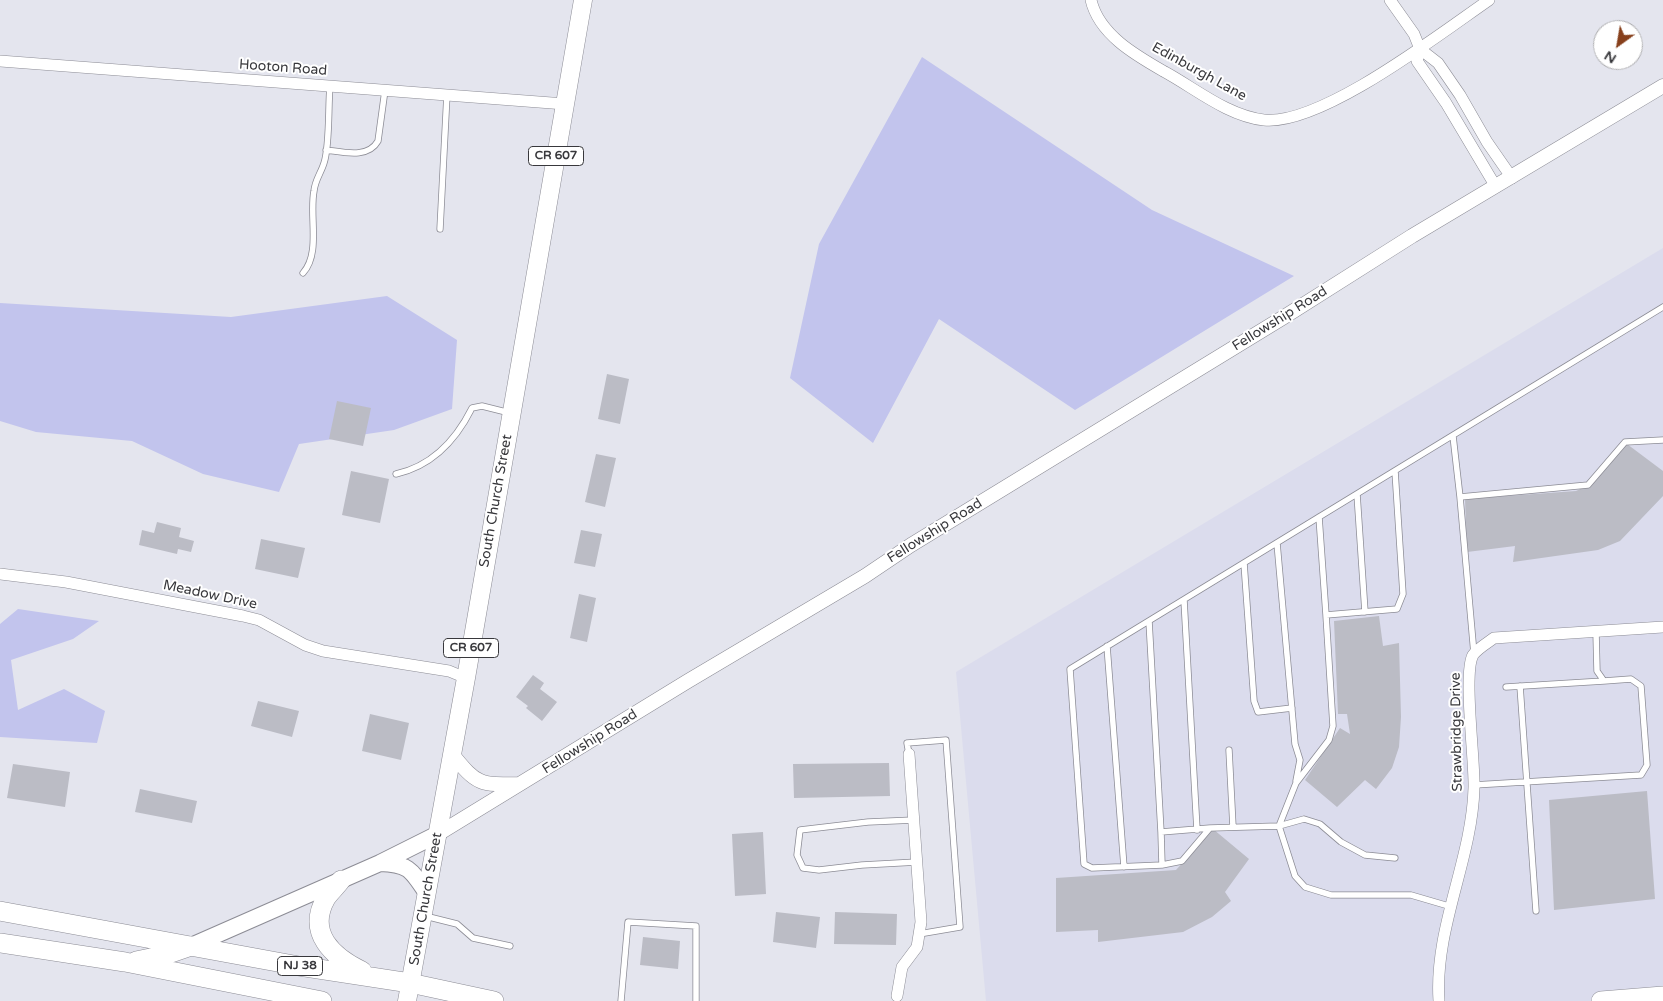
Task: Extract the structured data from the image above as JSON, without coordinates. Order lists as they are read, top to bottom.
{
  "streets": {
    "highway": ["NJ 38"],
    "main road": ["CR 607", "Fellowship Road", "South Church Street"],
    "street": [
      "Hooton Road",
      "Edinburgh Lane",
      "Meadow Drive",
      "Strawbridge Drive"
    ]
  },
  "crossings": [
    ["Hooton Road", "South Church Street"],
    ["Fellowship Road", "South Church Street"],
    ["Fellowship Road", "NJ 38"],
    ["South Church Street", "Meadow Drive"],
    ["South Church Street", "NJ 38"]
  ],
  "north": "bottom left"
}
